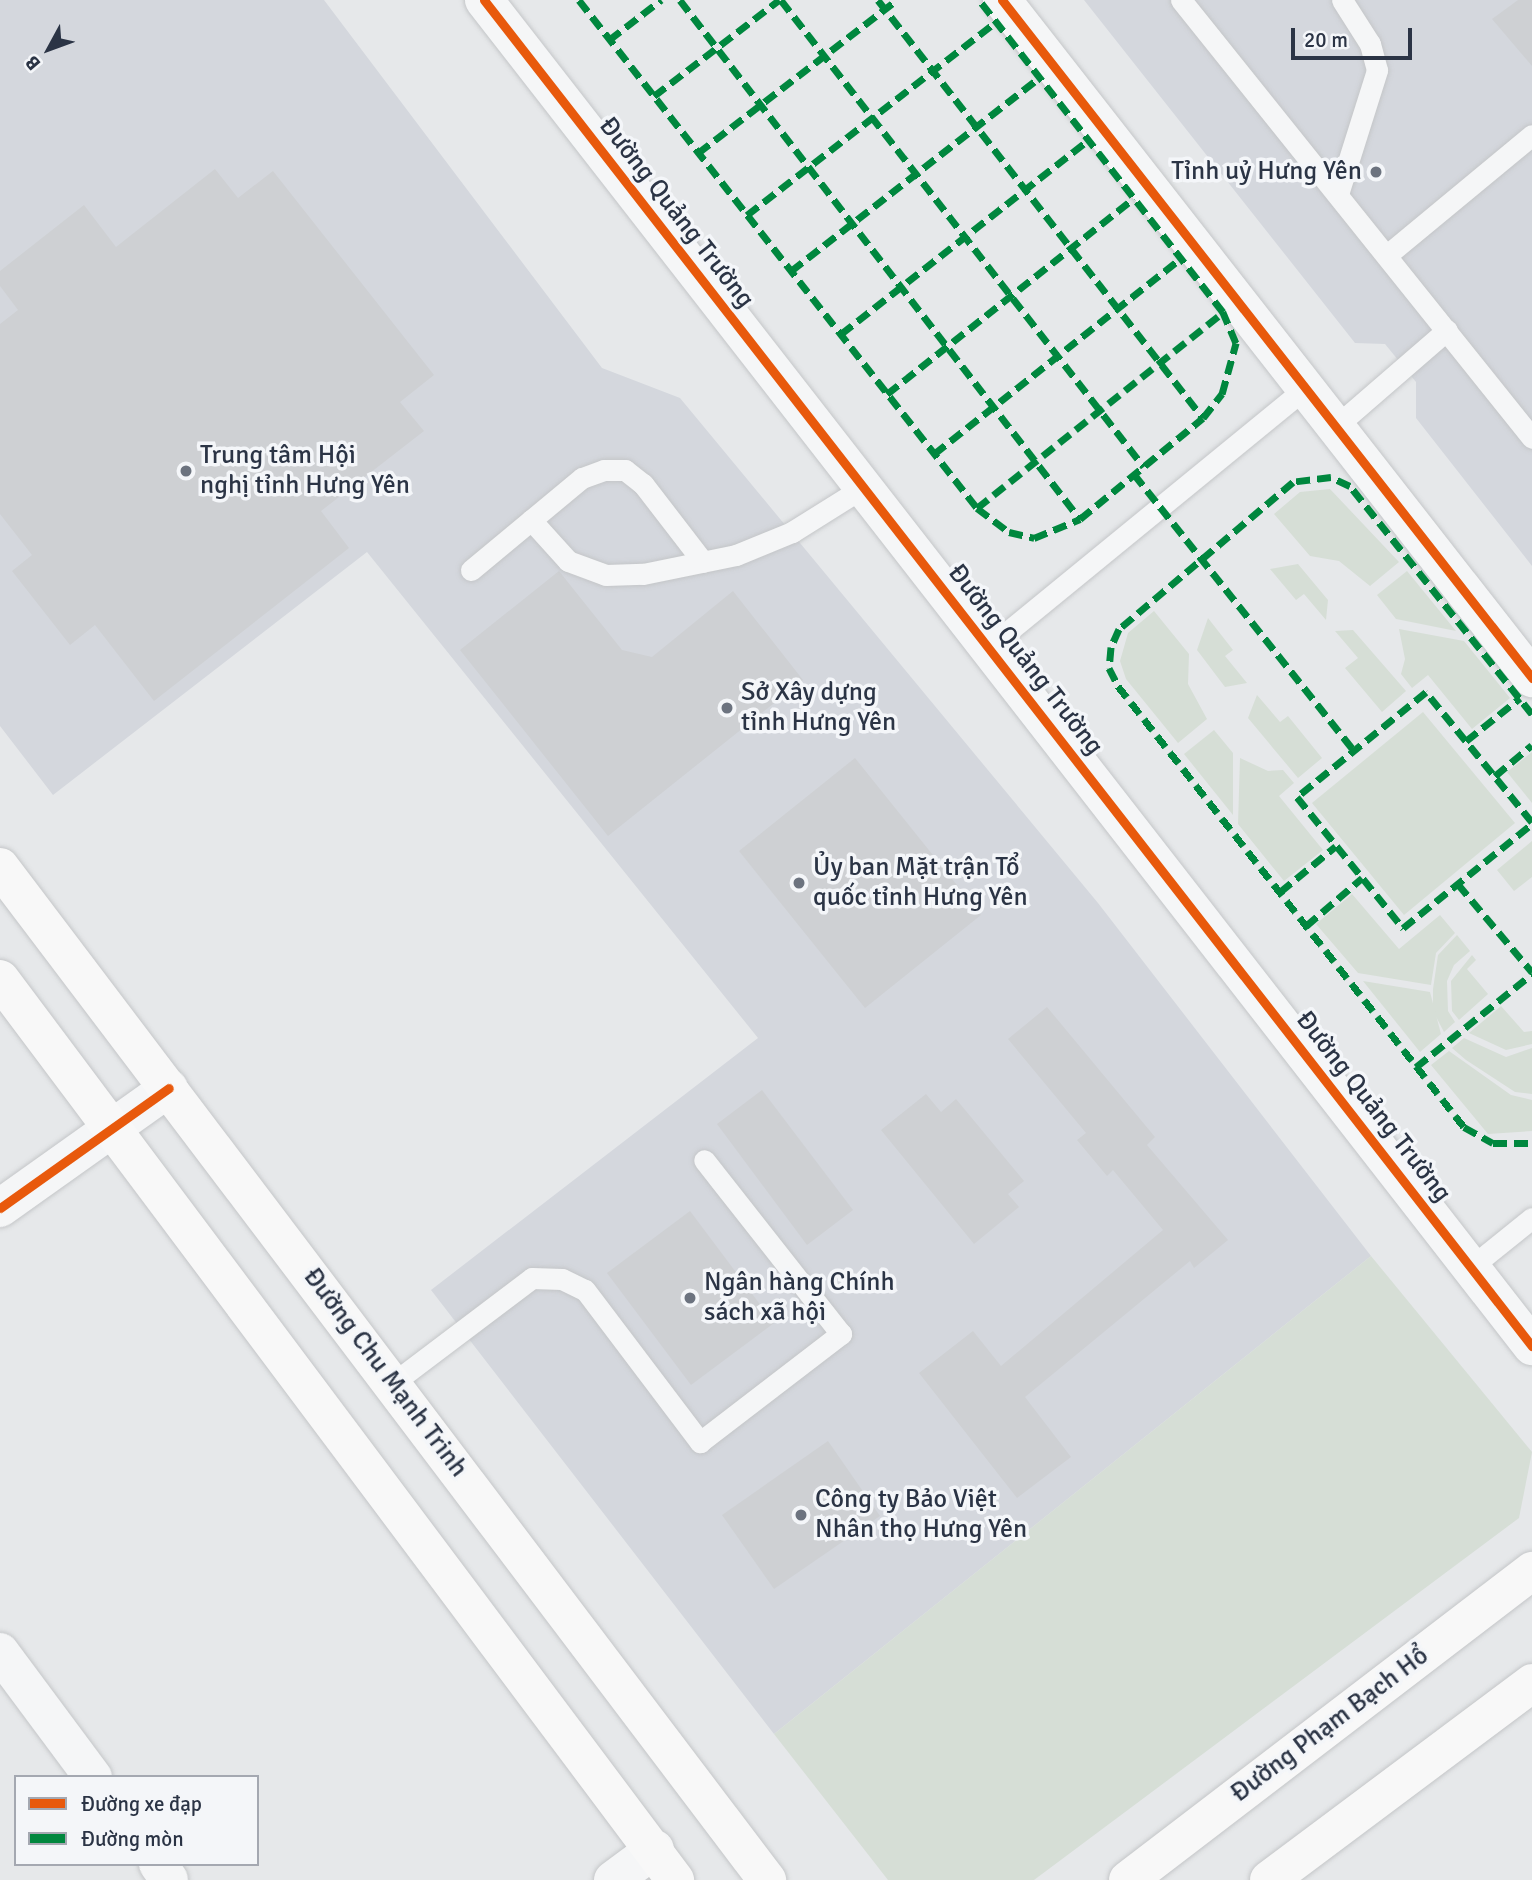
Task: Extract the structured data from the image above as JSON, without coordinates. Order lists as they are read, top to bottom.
{
  "streets": {
    "main road": ["Đường Chu Mạnh Trinh", "Đường Phạm Bạch Hổ"],
    "street": ["Đường Quảng Trường"]
  },
  "places": [
    "Tỉnh uỷ Hưng Yên",
    "Trung tâm Hội nghị tỉnh Hưng Yên",
    "Sở Xây dựng tỉnh Hưng Yên",
    "Ủy ban Mặt trận Tổ quốc tỉnh Hưng Yên",
    "Ngân hàng Chính sách xã hội",
    "Công ty Bảo Việt Nhân thọ Hưng Yên"
  ],
  "legend": ["Đường xe đạp", "Đường mòn"],
  "scale_bar": "20 m",
  "north": "bottom left"
}
